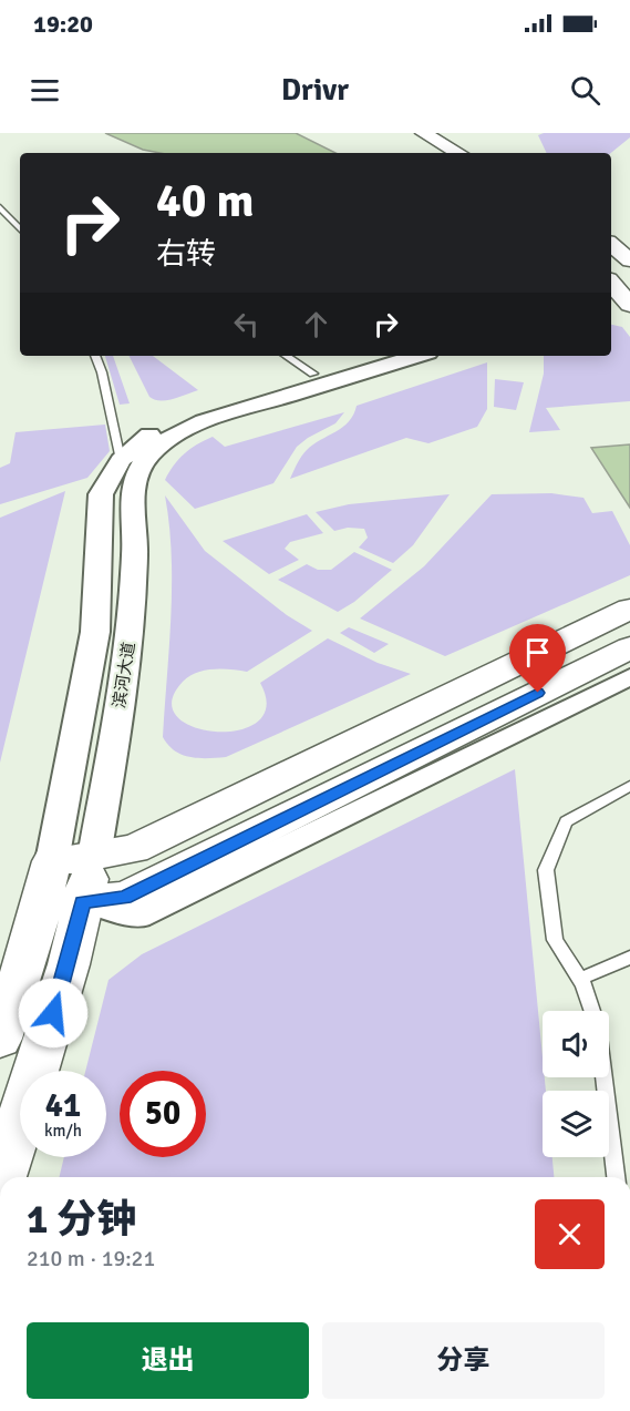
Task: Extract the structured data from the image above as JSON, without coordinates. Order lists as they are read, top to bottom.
{
  "streets": {
    "main road": ["滨河大道"]
  },
  "page": {
    "status": "19:20",
    "header": "Drivr",
    "turn": ["40 m", "右转"],
    "speed": "41 km/h",
    "limit": "50",
    "heading": ["1 分钟", "210 m · 19:21"],
    "buttons": ["退出", "分享"]
  }
}
